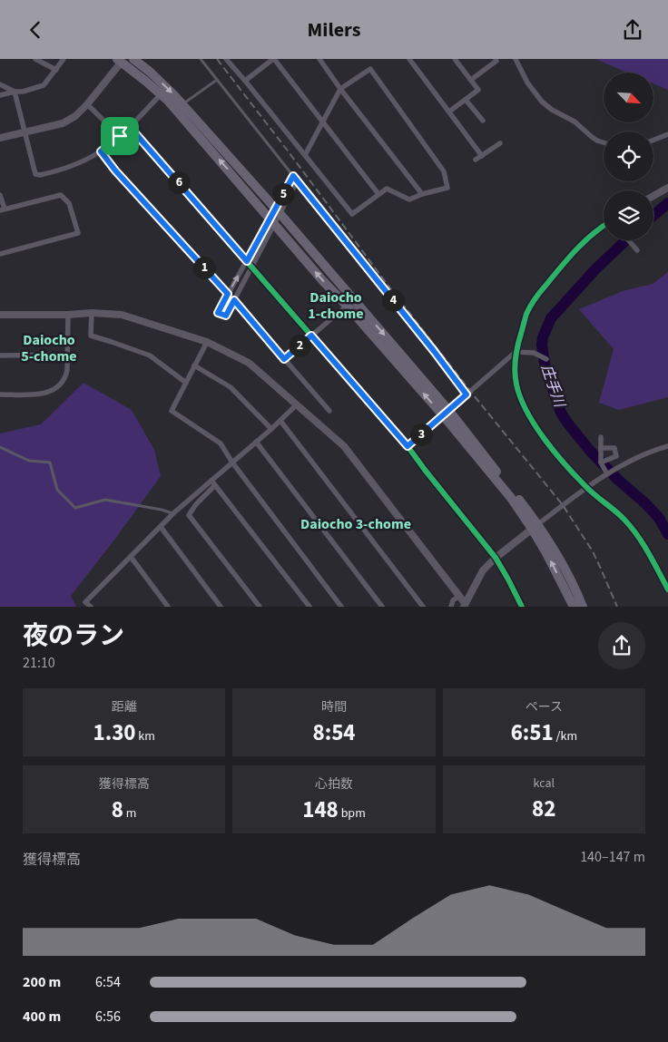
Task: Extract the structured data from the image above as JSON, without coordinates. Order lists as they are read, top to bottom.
{
  "districts": ["Daiocho 1-chome", "Daiocho 5-chome", "Daiocho 3-chome"],
  "water": ["庄手川"],
  "north": "bottom right",
  "page": {
    "header": "Milers",
    "pins": [
      "6",
      "5",
      "1",
      "4",
      "2",
      "3"
    ],
    "heading": ["夜のラン", "21:10"],
    "stats": [
      ["距離", "1.30 km"],
      ["時間", "8:54"],
      ["ペース", "6:51 /km"],
      ["獲得標高", "8 m"],
      ["心拍数", "148 bpm"],
      ["kcal", "82"]
    ],
    "chart": ["獲得標高", "140–147 m"],
    "list": [
      {
        "name": "200 m",
        "note": "6:54"
      },
      {
        "name": "400 m",
        "note": "6:56"
      }
    ]
  }
}
